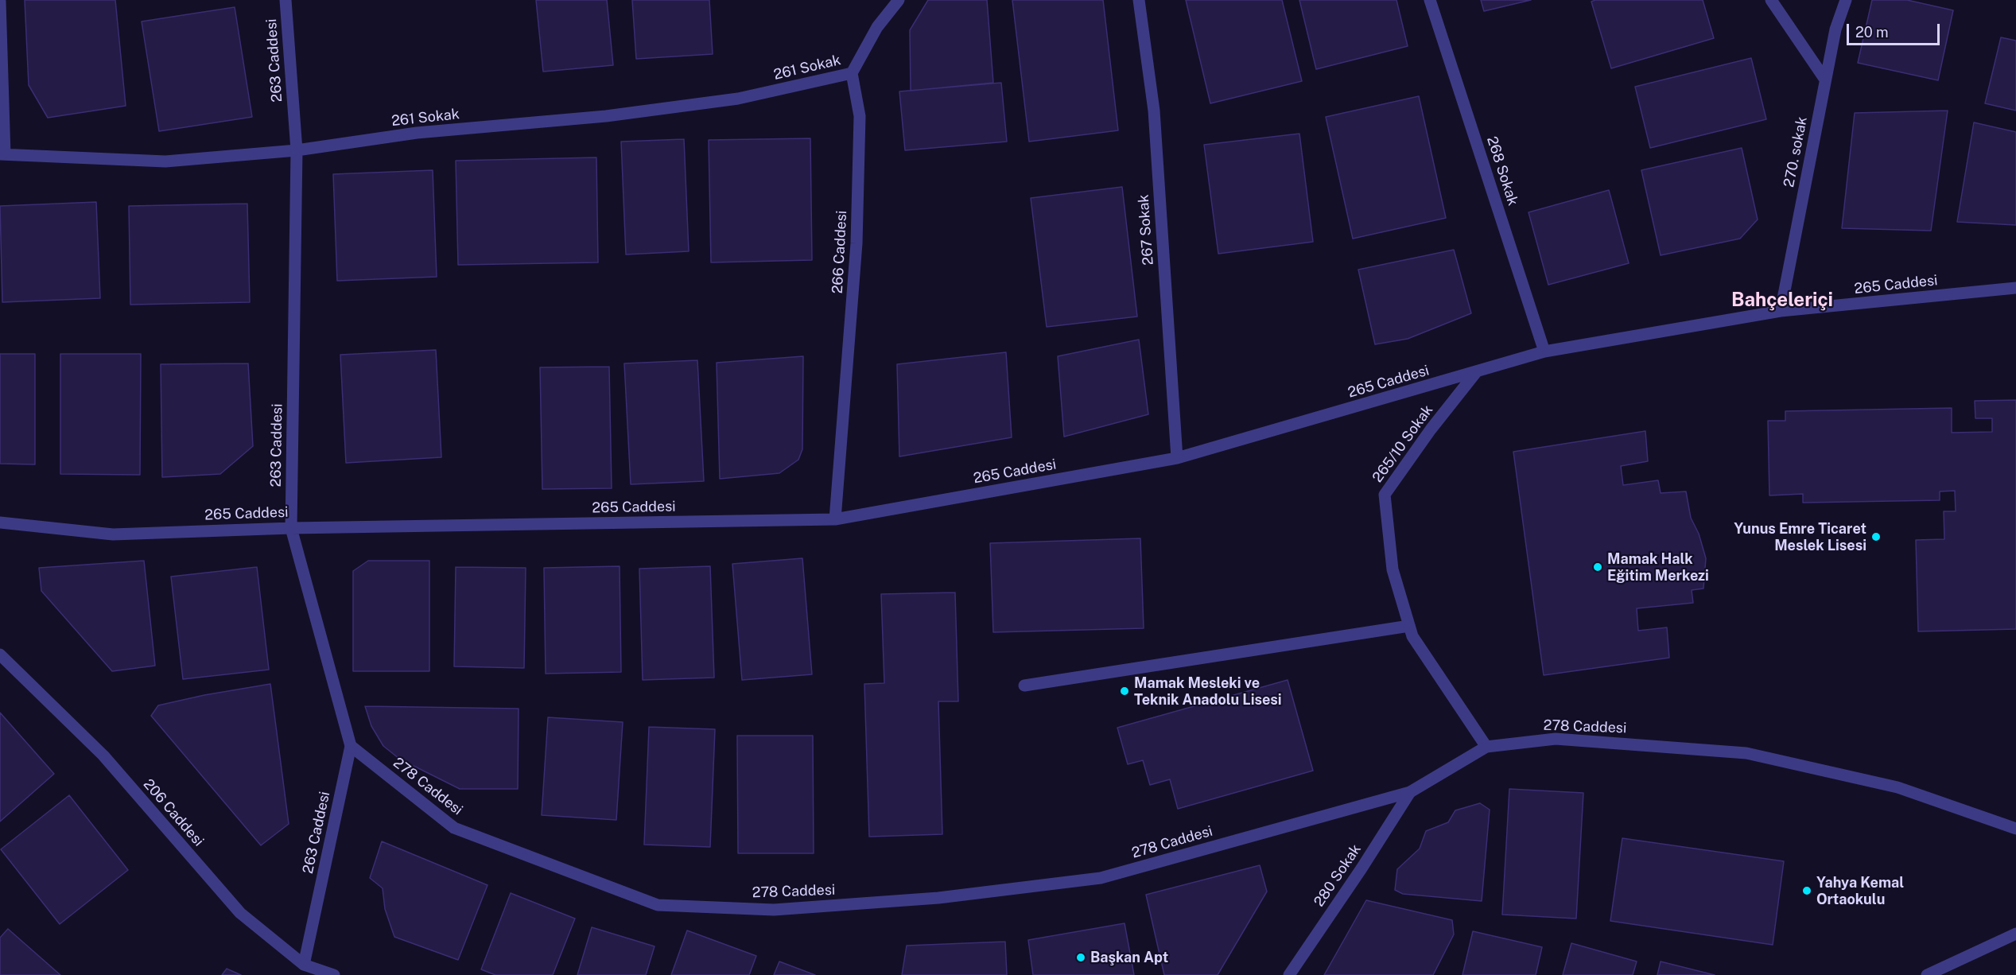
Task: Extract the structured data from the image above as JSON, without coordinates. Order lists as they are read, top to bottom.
{
  "streets": {
    "street": [
      "263 Caddesi",
      "261 Sokak",
      "270. sokak",
      "268 Sokak",
      "267 Sokak",
      "266 Caddesi",
      "265 Caddesi",
      "265/10 Sokak",
      "278 Caddesi",
      "206 Caddesi",
      "280 Sokak"
    ]
  },
  "crossings": [
    ["263 Caddesi", "261 Sokak"],
    ["263 Caddesi", "265 Caddesi"],
    ["263 Caddesi", "278 Caddesi"],
    ["263 Caddesi", "206 Caddesi"],
    ["261 Sokak", "266 Caddesi"],
    ["270. sokak", "265 Caddesi"],
    ["268 Sokak", "265 Caddesi"],
    ["267 Sokak", "265 Caddesi"],
    ["266 Caddesi", "265 Caddesi"],
    ["265 Caddesi", "265/10 Sokak"],
    ["265/10 Sokak", "278 Caddesi"],
    ["278 Caddesi", "280 Sokak"]
  ],
  "districts": ["Bahçeleriçi"],
  "places": [
    "Yunus Emre Ticaret Meslek Lisesi",
    "Mamak Halk Eğitim Merkezi",
    "Mamak Mesleki ve Teknik Anadolu Lisesi",
    "Yahya Kemal Ortaokulu",
    "Başkan Apt"
  ],
  "scale_bar": "20 m"
}
